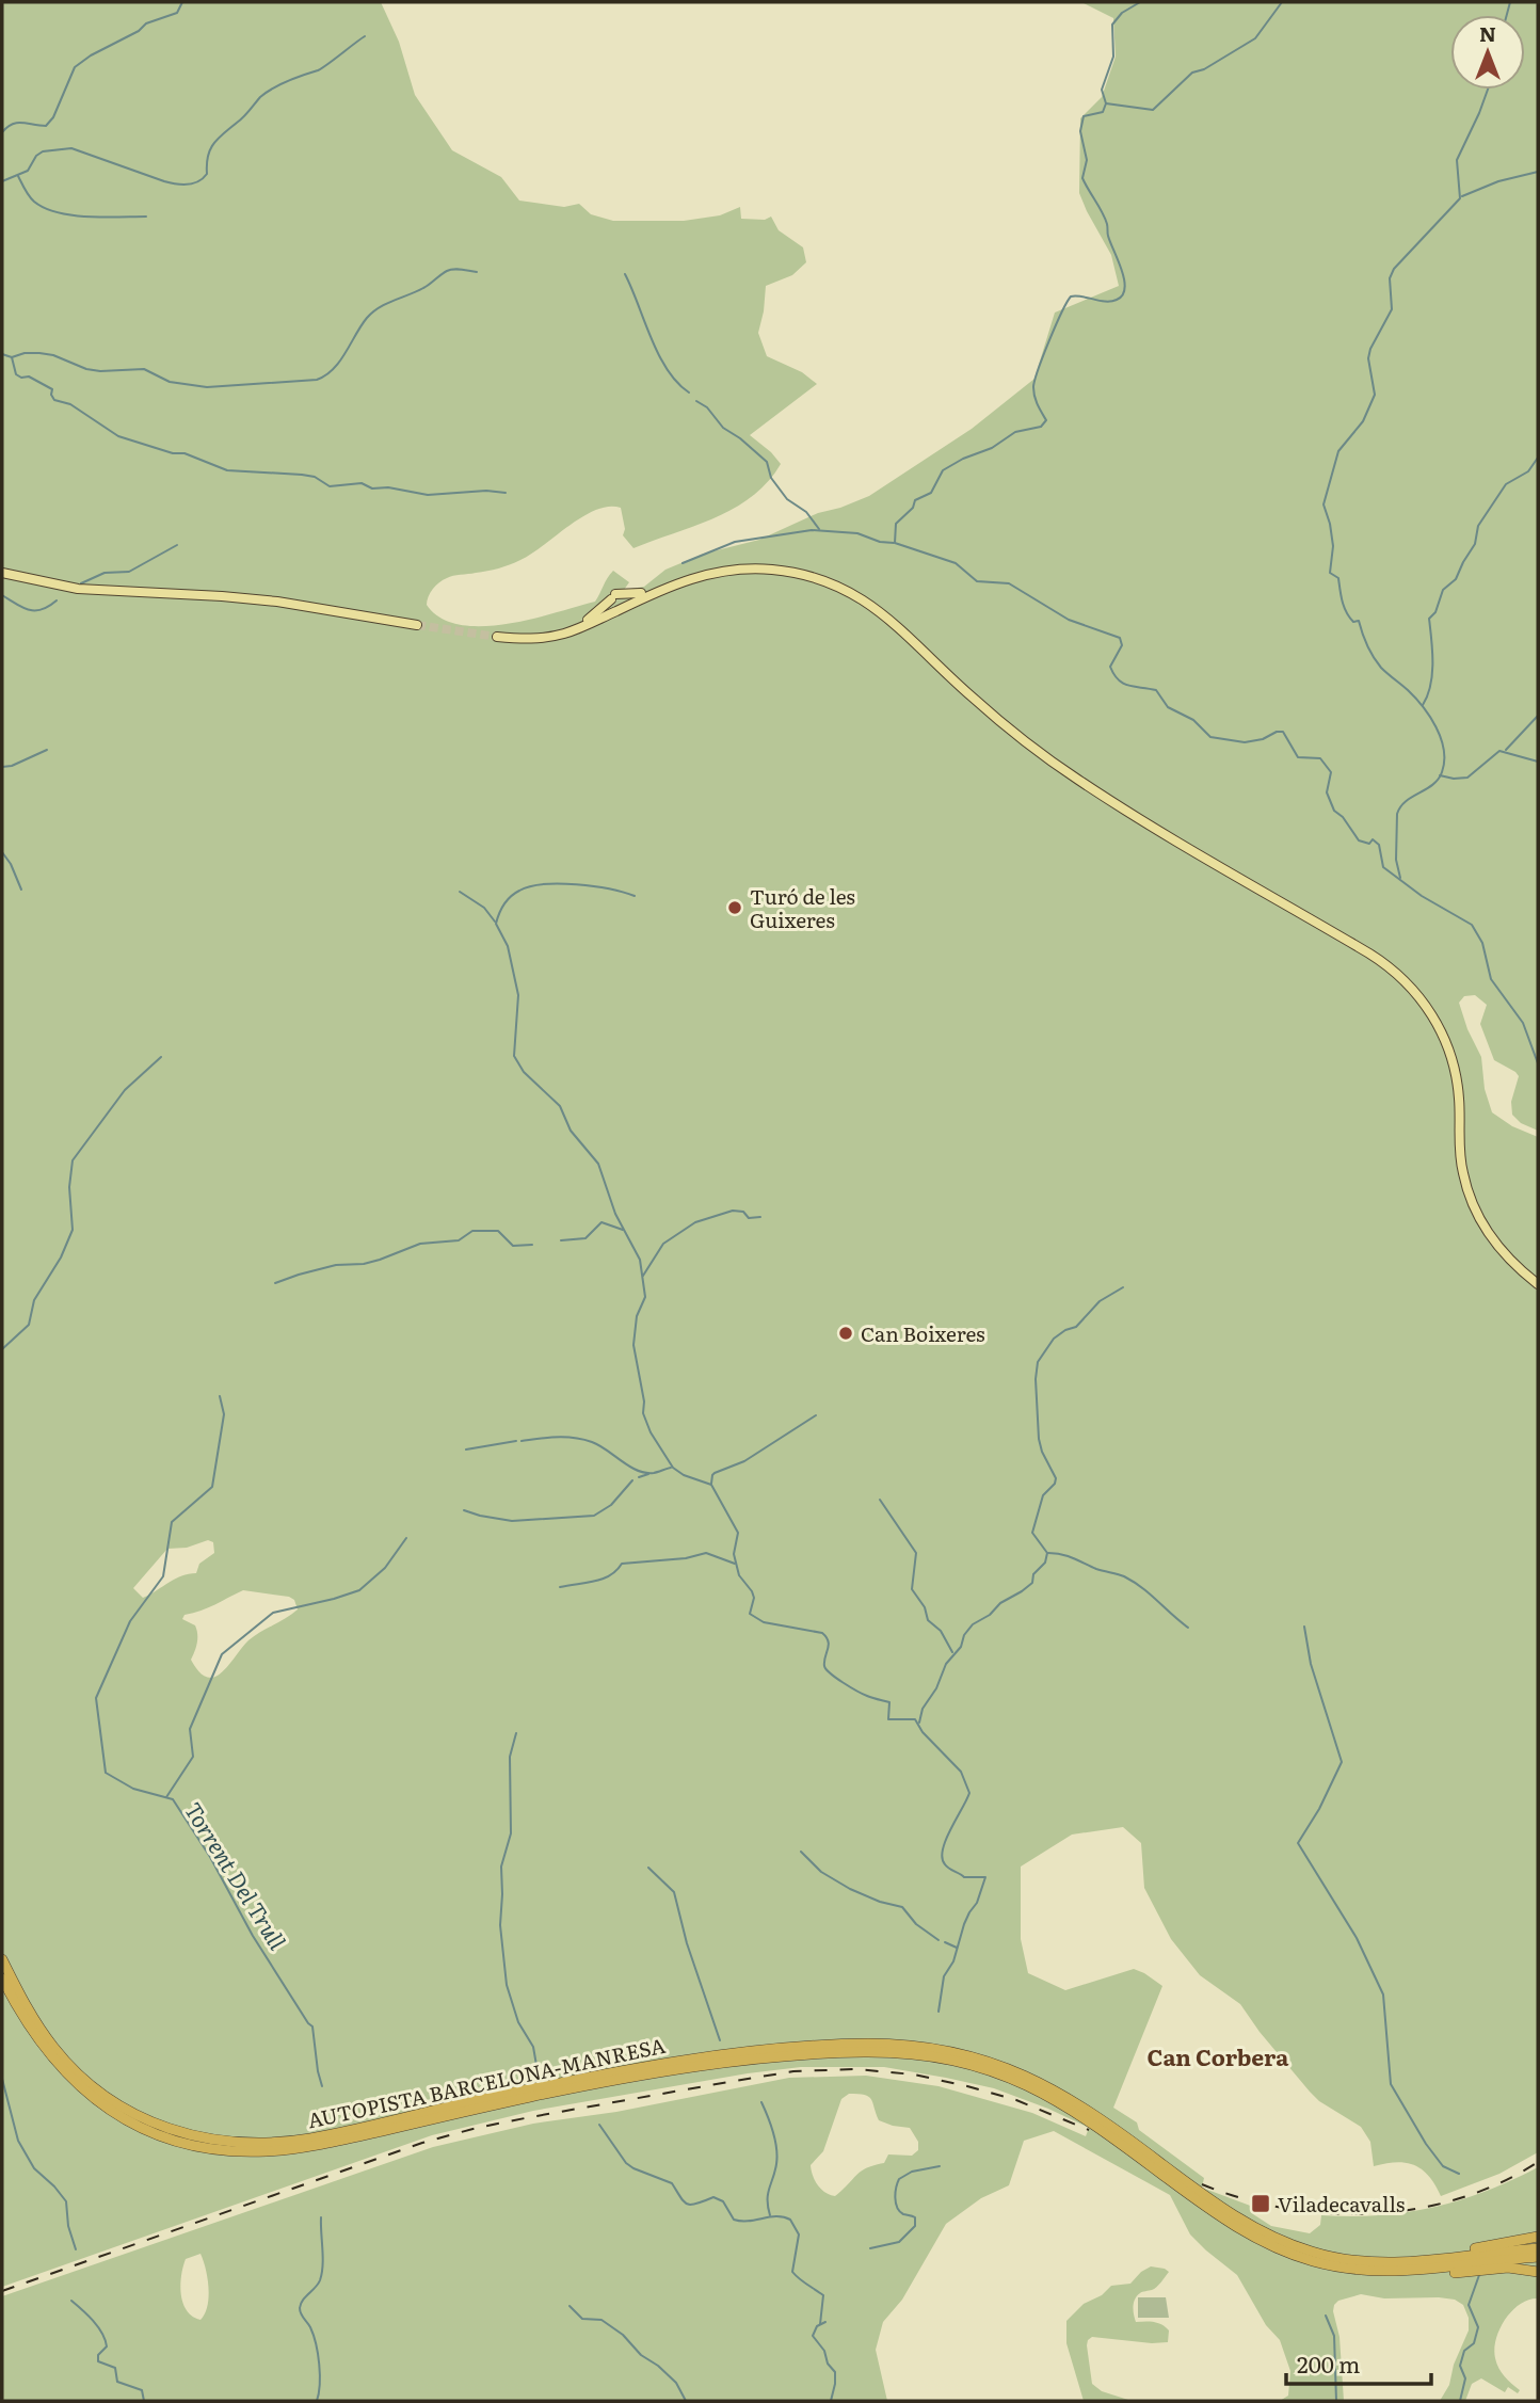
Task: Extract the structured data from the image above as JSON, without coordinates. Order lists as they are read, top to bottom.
{
  "streets": {
    "highway": ["AUTOPISTA BARCELONA-MANRESA"]
  },
  "districts": ["Can Corbera"],
  "water": ["Torrent Del Trull"],
  "places": {
    "other": ["Turó de les Guixeres", "Can Boixeres"],
    "transit": ["Viladecavalls"]
  },
  "scale_bar": "200 m",
  "north": "top"
}
